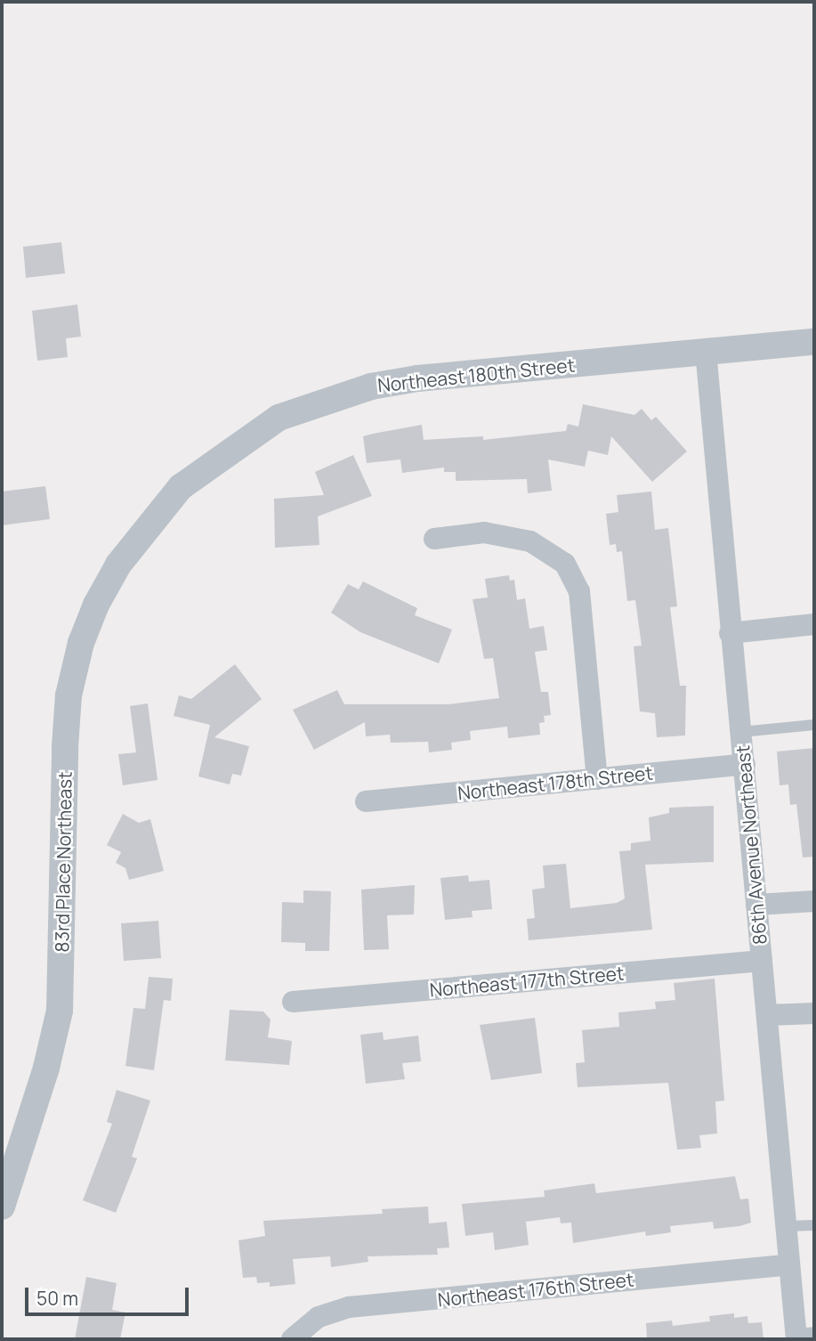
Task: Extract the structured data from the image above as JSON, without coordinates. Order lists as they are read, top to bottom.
{
  "streets": {
    "street": [
      "Northeast 180th Street",
      "Northeast 178th Street",
      "86th Avenue Northeast",
      "83rd Place Northeast",
      "Northeast 177th Street",
      "Northeast 176th Street"
    ]
  },
  "crossings": [
    ["Northeast 180th Street", "86th Avenue Northeast"],
    ["Northeast 180th Street", "83rd Place Northeast"],
    ["Northeast 178th Street", "86th Avenue Northeast"],
    ["86th Avenue Northeast", "Northeast 177th Street"],
    ["86th Avenue Northeast", "Northeast 176th Street"]
  ],
  "scale_bar": "50 m"
}
